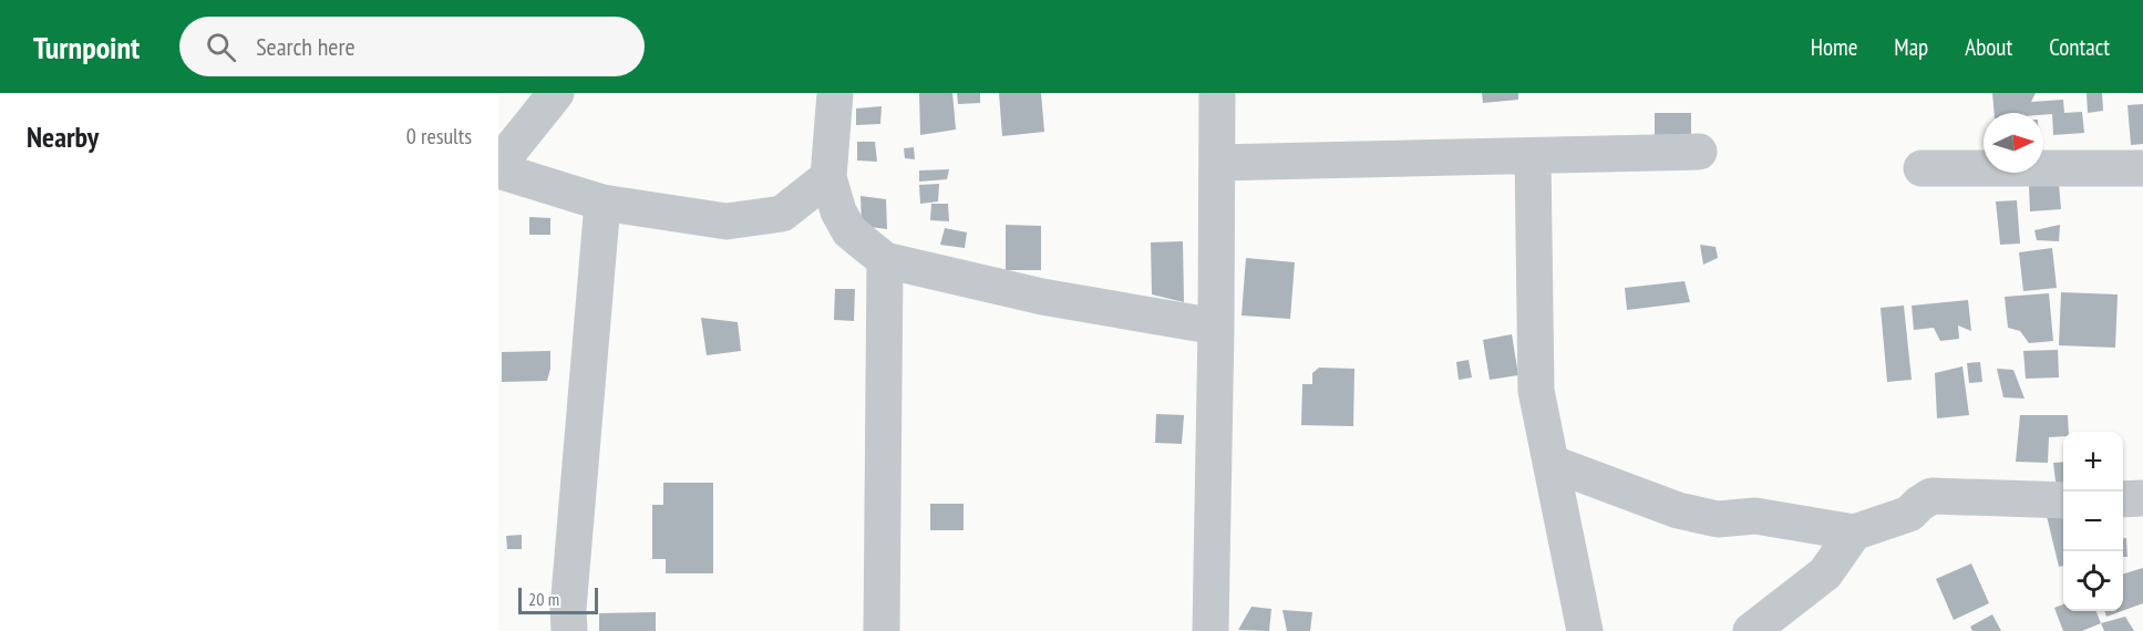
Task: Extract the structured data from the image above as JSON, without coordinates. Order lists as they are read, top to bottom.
{
  "scale_bar": "20 m",
  "north": "right",
  "page": {
    "header": "Turnpoint",
    "search": "Search here",
    "nav": [
      "Home",
      "Map",
      "About",
      "Contact"
    ],
    "heading": ["Nearby", "0 results"],
    "map_buttons": ["+", "−"],
    "scale": "20 m"
  }
}
